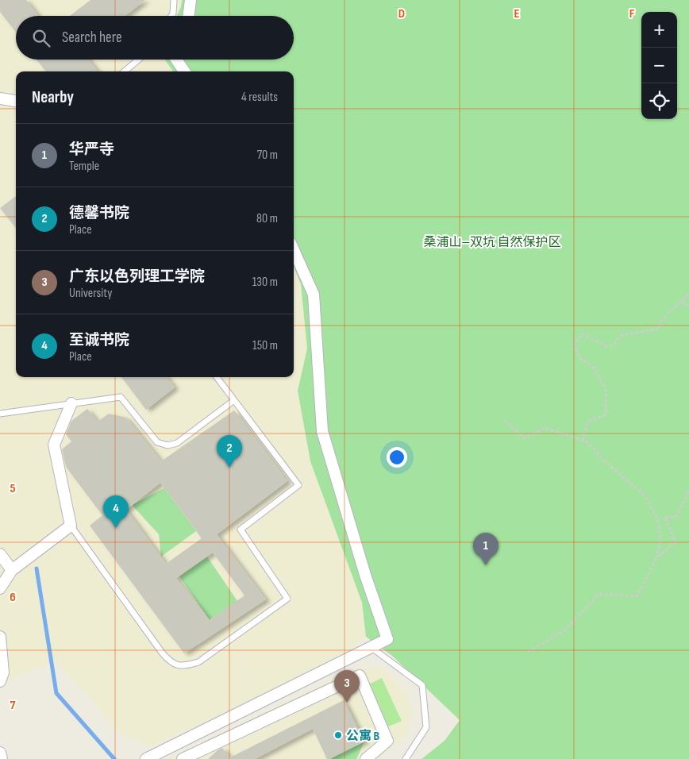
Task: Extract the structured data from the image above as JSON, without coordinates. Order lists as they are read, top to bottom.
{
  "parks": ["桑浦山—双坑 自然保护区"],
  "places": ["公寓 B"],
  "page": {
    "map_buttons": ["+", "−"],
    "search": "Search here",
    "heading": ["Nearby", "4 results"],
    "list": [
      {
        "mark": "1",
        "name": "华严寺",
        "note": "Temple",
        "value": "70 m"
      },
      {
        "mark": "2",
        "name": "德馨书院",
        "note": "Place",
        "value": "80 m"
      },
      {
        "mark": "3",
        "name": "广东以色列理工学院",
        "note": "University",
        "value": "130 m"
      },
      {
        "mark": "4",
        "name": "至诚书院",
        "note": "Place",
        "value": "150 m"
      }
    ],
    "pins": [
      "2",
      "4",
      "1",
      "3"
    ]
  },
  "grid": {
    "columns": ["D", "E", "F"],
    "rows": ["5", "6", "7"]
  }
}
